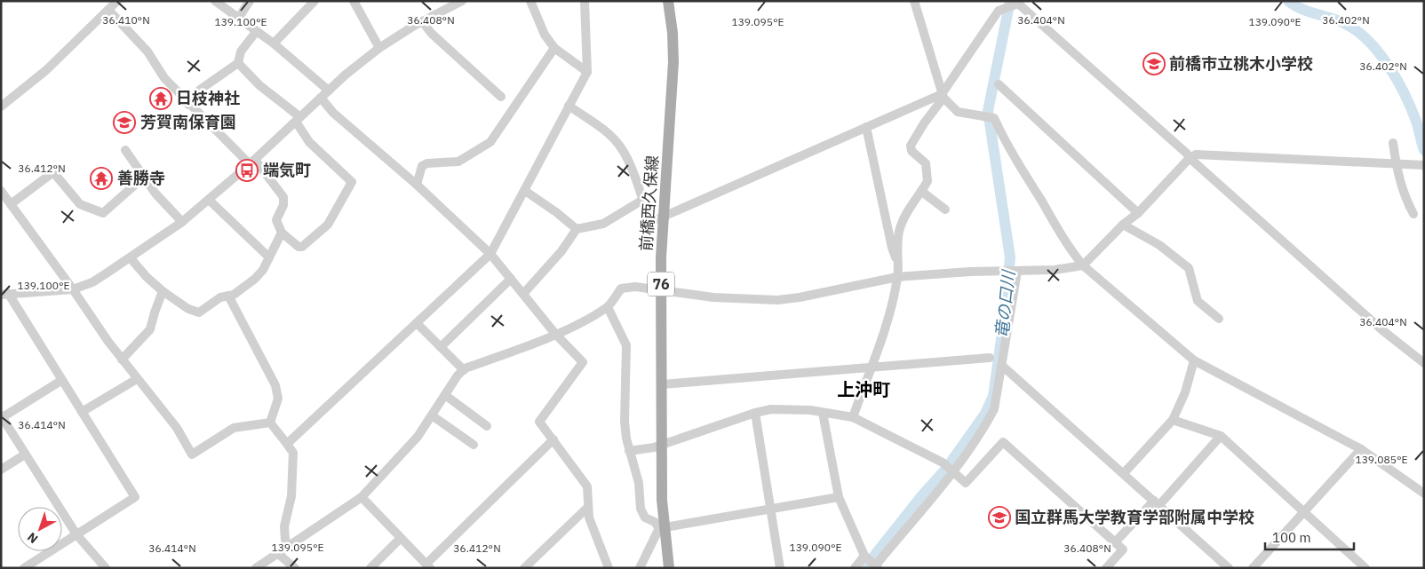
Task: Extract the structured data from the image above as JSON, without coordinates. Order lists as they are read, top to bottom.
{
  "streets": {
    "main road": ["前橋西久保線", "76"]
  },
  "districts": ["上沖町"],
  "water": ["竜の口川"],
  "places": {
    "school or university": ["前橋市立桃木小学校", "芳賀南保育園", "国立群馬大学教育学部附属中学校"],
    "temple": ["日枝神社", "善勝寺"],
    "bus stop": ["端気町"]
  },
  "scale_bar": "100 m",
  "north": "bottom left",
  "coordinates": [
    "36.402°N",
    "36.410°N",
    "36.408°N",
    "36.404°N",
    "139.100°E",
    "139.095°E",
    "139.090°E",
    "36.412°N",
    "36.414°N",
    "139.085°E"
  ]
}
